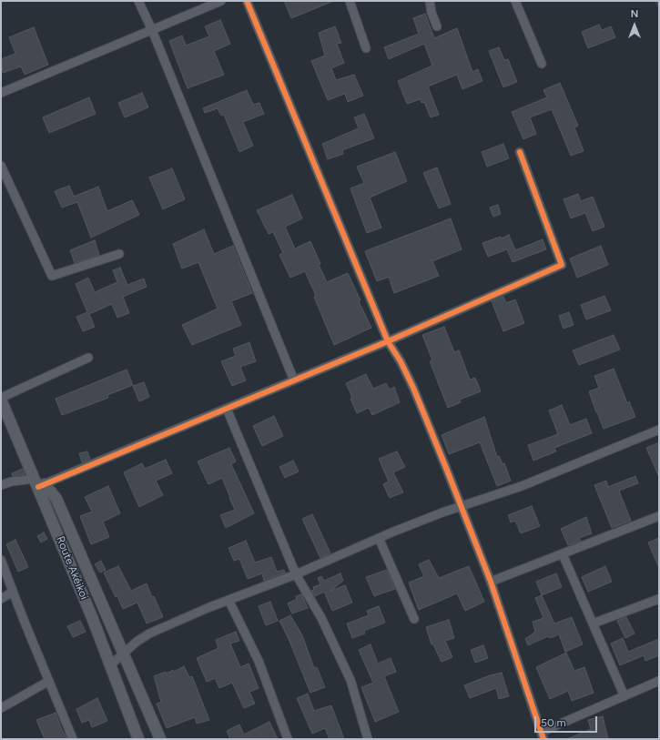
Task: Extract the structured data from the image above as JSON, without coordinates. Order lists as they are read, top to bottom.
{
  "streets": {
    "street": ["Route Akéikoi"]
  },
  "scale_bar": "50 m",
  "north": "top"
}
